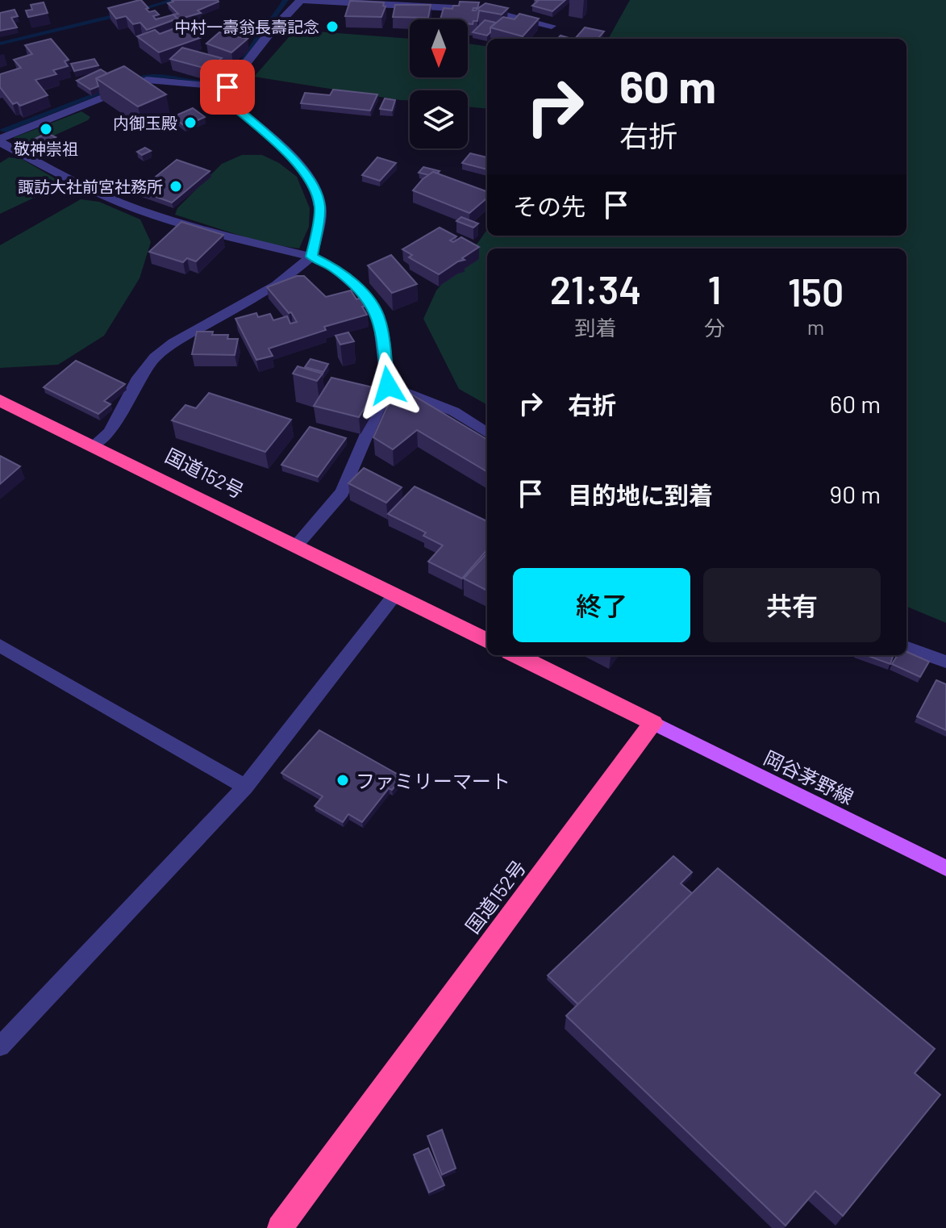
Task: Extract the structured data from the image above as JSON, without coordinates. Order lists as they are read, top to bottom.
{
  "streets": {
    "highway": ["国道152号"],
    "main road": ["岡谷茅野線"]
  },
  "crossings": [
    ["国道152号", "岡谷茅野線"]
  ],
  "places": [
    "中村一壽翁長壽記念",
    "内御玉殿",
    "敬神崇祖",
    "諏訪大社前宮社務所",
    "ファミリーマート"
  ],
  "north": "bottom",
  "page": {
    "turn": ["60 m", "右折"],
    "then": "その先",
    "eta": [
      "21:34",
      "到着",
      "1",
      "分",
      "150",
      "m"
    ],
    "list": [
      {
        "name": "右折",
        "value": "60 m"
      },
      {
        "name": "目的地に到着",
        "value": "90 m"
      }
    ],
    "buttons": ["終了", "共有"]
  }
}
